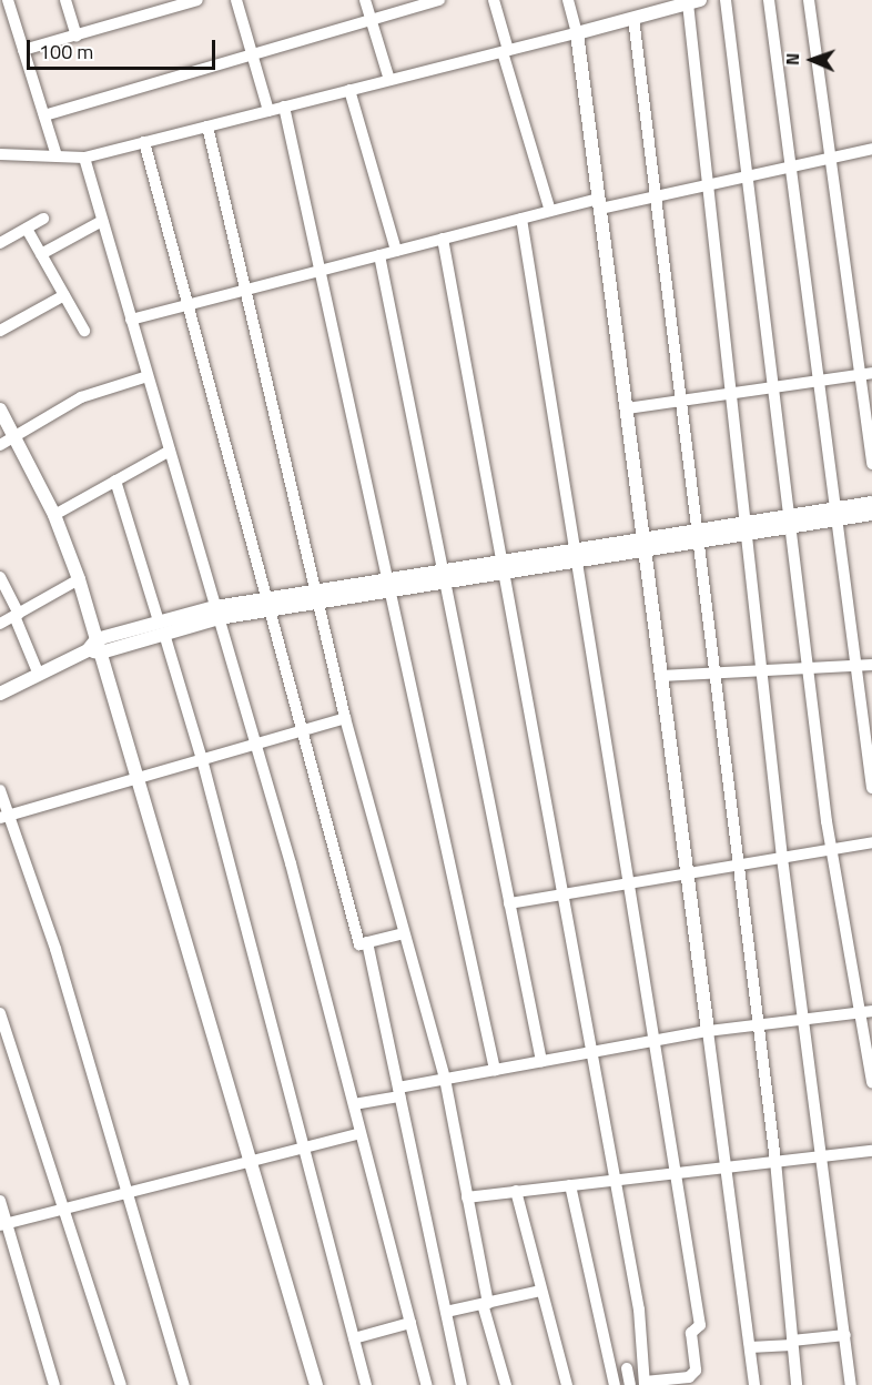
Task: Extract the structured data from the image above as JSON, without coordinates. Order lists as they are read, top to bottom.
{
  "scale_bar": "100 m",
  "north": "left"
}
